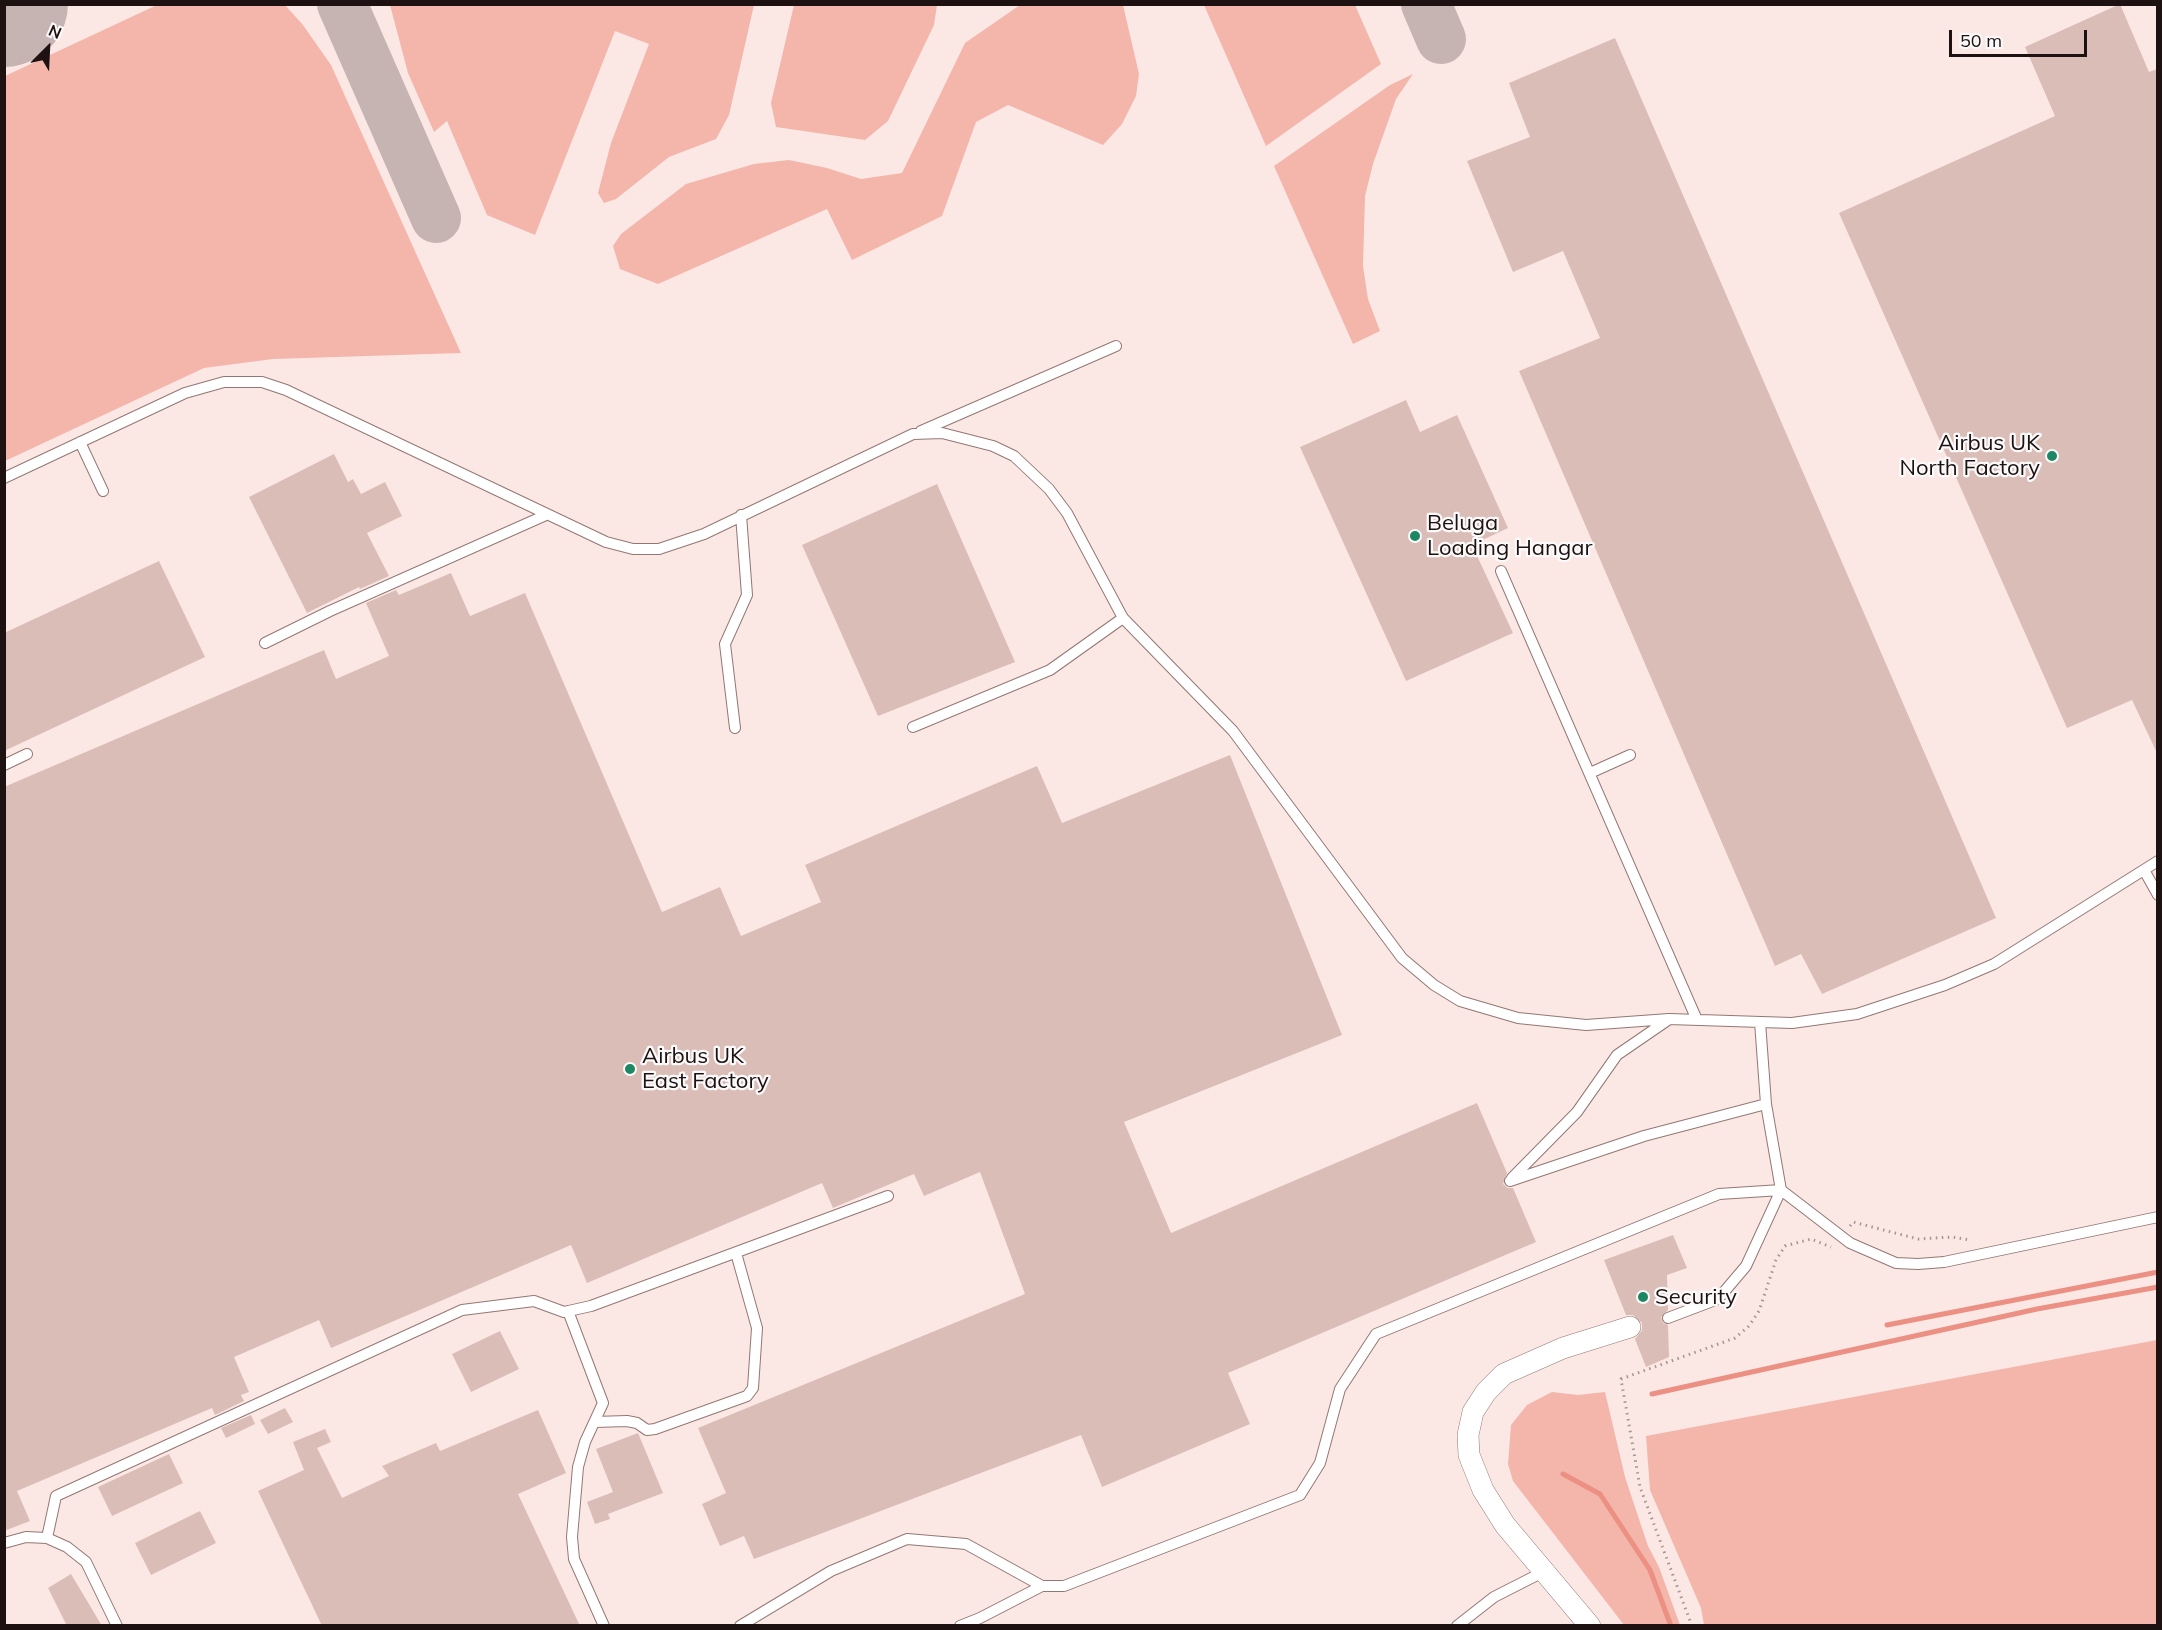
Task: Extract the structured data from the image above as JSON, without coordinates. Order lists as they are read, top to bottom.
{
  "places": [
    "Airbus UK North Factory",
    "Beluga Loading Hangar",
    "Airbus UK East Factory",
    "Security"
  ],
  "scale_bar": "50 m",
  "north": "top right"
}
